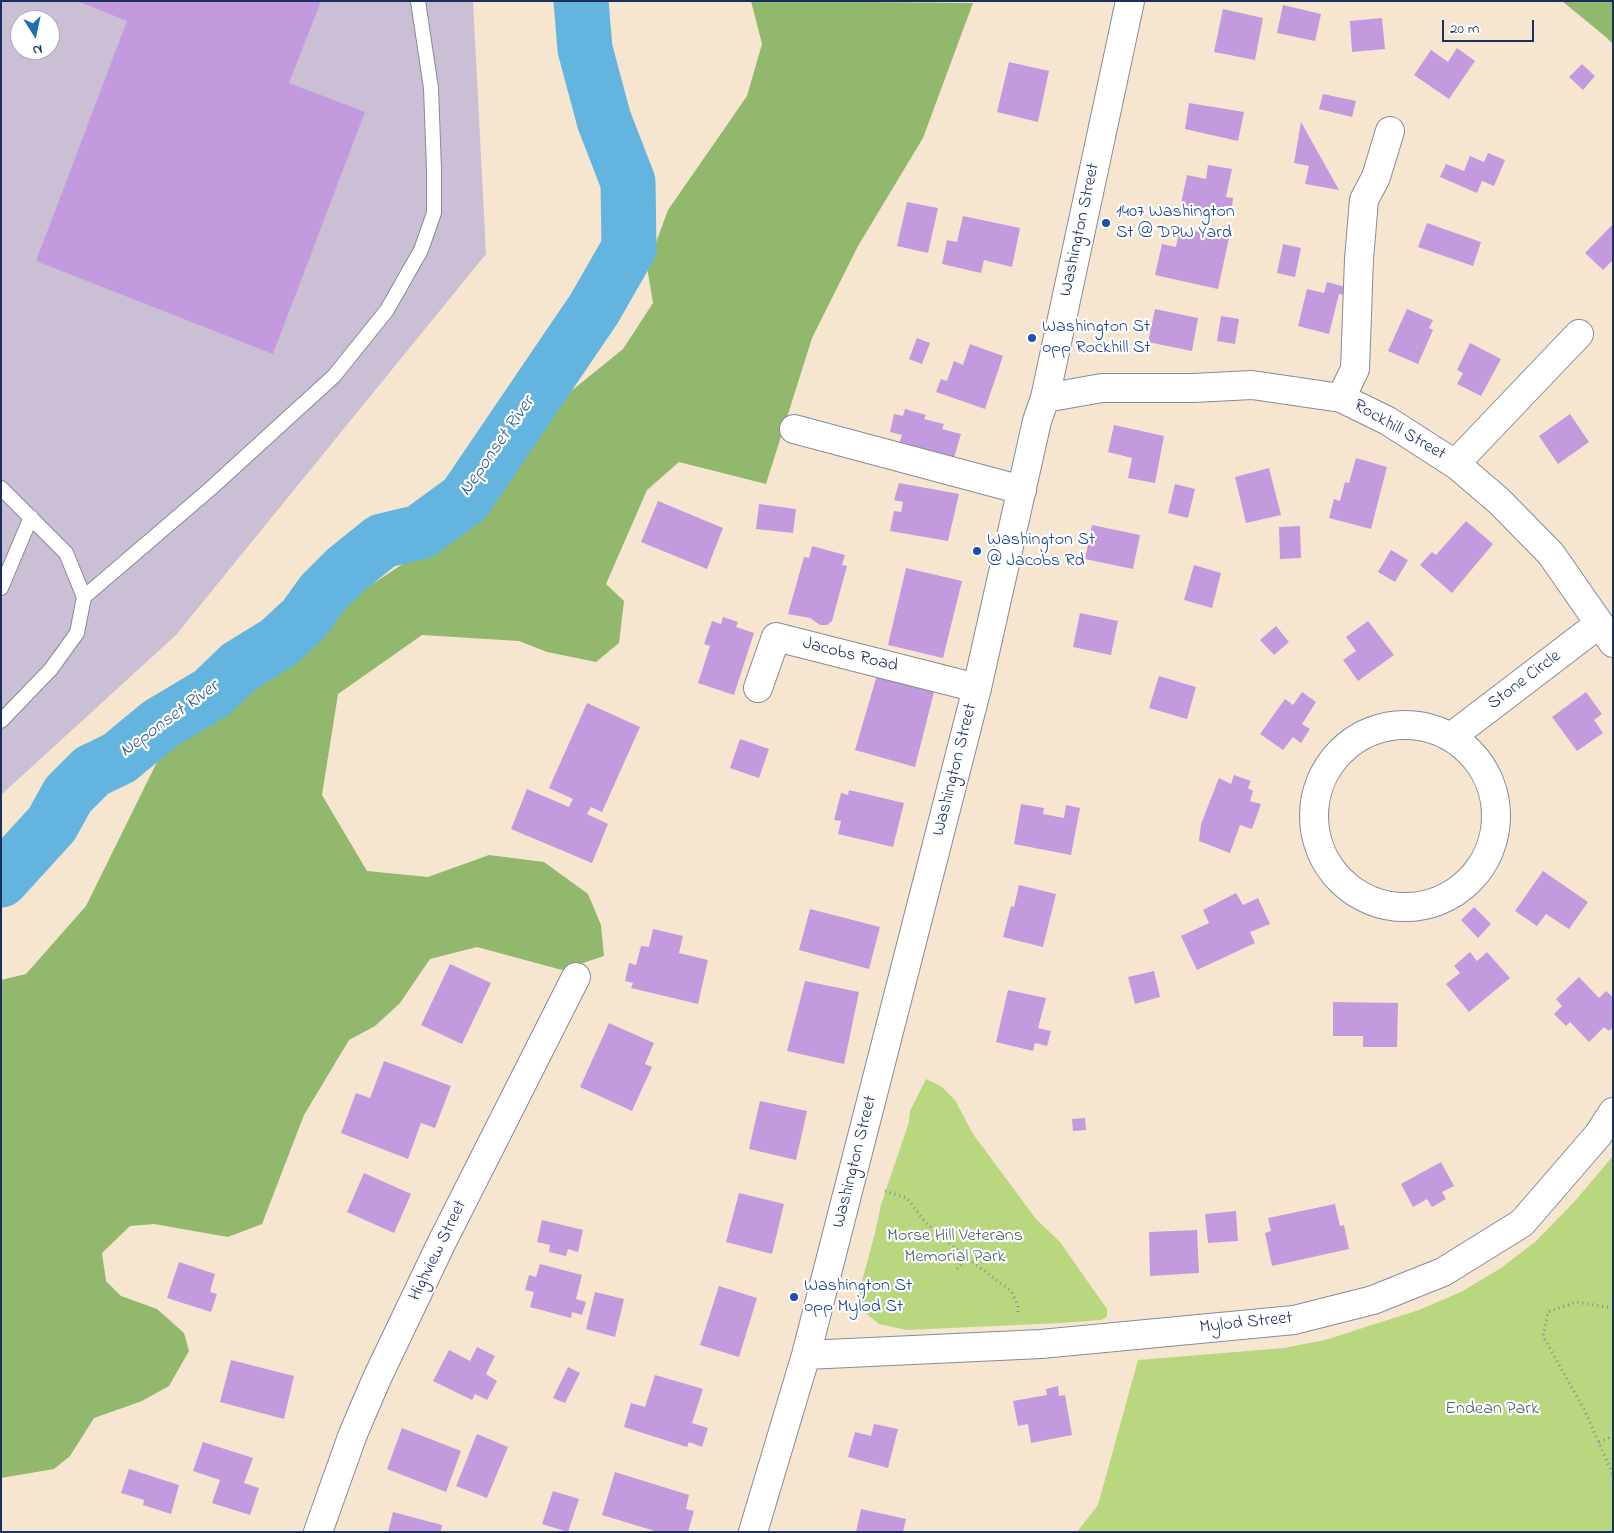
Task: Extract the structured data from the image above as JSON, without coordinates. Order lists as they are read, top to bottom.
{
  "streets": {
    "street": [
      "Washington Street",
      "Rockhill Street",
      "Jacobs Road",
      "Stone Circle",
      "Highview Street",
      "Mylod Street"
    ]
  },
  "crossings": [
    ["Washington Street", "Rockhill Street"],
    ["Washington Street", "Jacobs Road"],
    ["Washington Street", "Mylod Street"],
    ["Rockhill Street", "Stone Circle"]
  ],
  "water": ["Neponset River"],
  "parks": ["Morse Hill Veterans Memorial Park", "Endean Park"],
  "places": [
    "1407 Washington St @ DPW Yard",
    "Washington St opp Rockhill St",
    "Washington St @ Jacobs Rd",
    "Washington St opp Mylod St"
  ],
  "scale_bar": "20 m",
  "north": "bottom"
}
